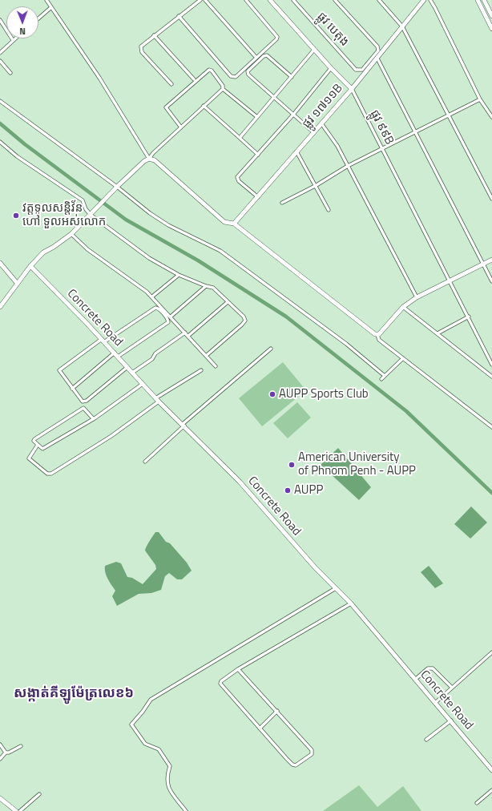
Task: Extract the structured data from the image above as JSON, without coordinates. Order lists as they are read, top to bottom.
{
  "streets": {
    "street": [
      "ផ្លូវ បេតុង",
      "ផ្លូវ ១៧១១B",
      "ផ្លូវ ៩៩B",
      "Concrete Road"
    ]
  },
  "crossings": [
    ["ផ្លូវ ១៧១១B", "ផ្លូវ ៩៩B"]
  ],
  "districts": ["សង្កាត់គីឡូម៉ែត្រលេខ៦"],
  "places": [
    "វត្តទូលសន្តិវ័ន ហៅ ទួលអស់លោក",
    "AUPP Sports Club",
    "American University of Phnom Penh - AUPP",
    "AUPP"
  ],
  "north": "bottom"
}
